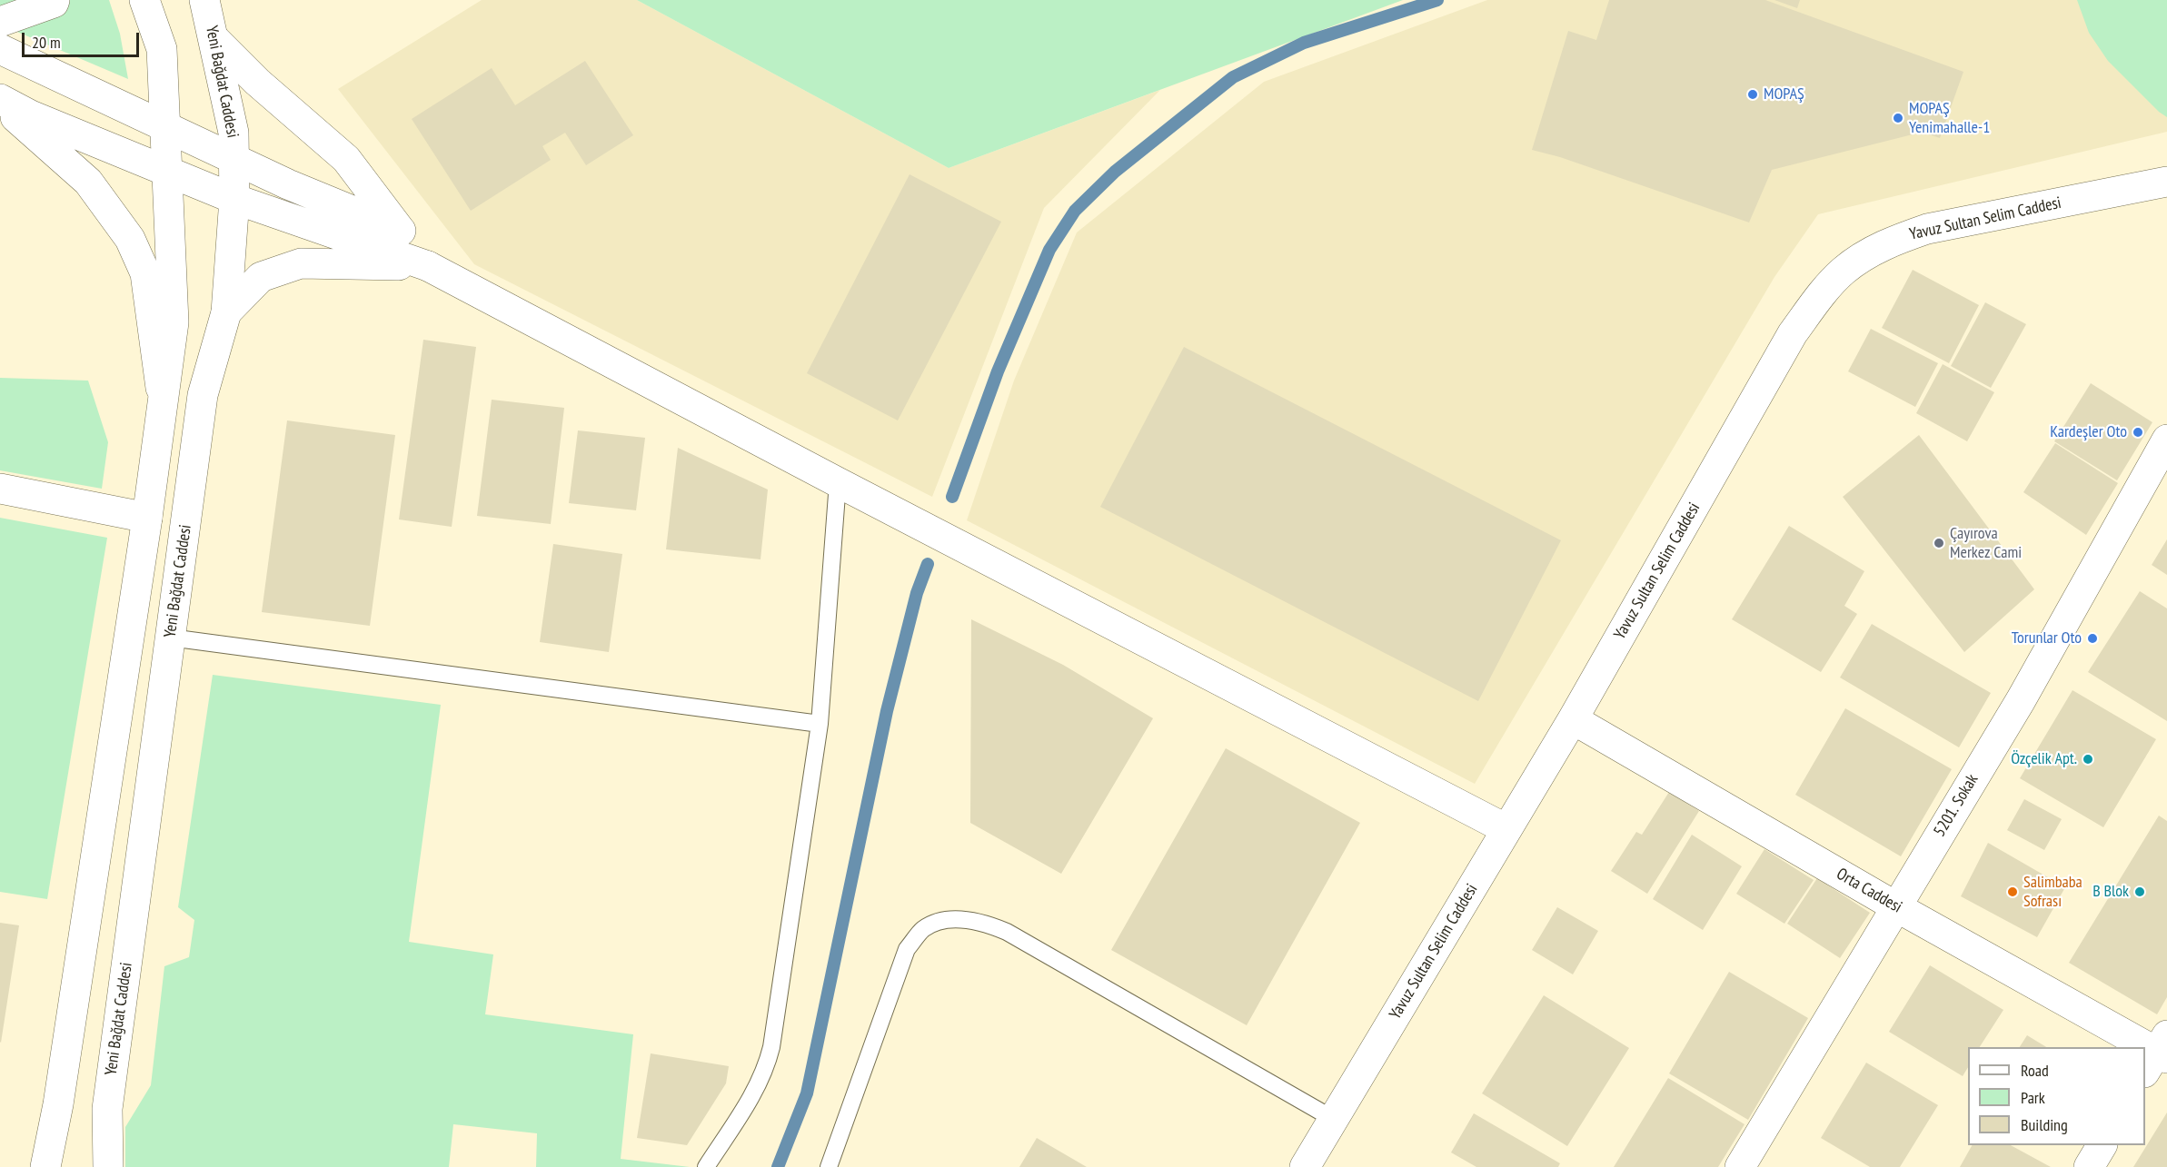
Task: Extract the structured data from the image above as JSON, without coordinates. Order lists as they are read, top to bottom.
{
  "streets": {
    "main road": [
      "Yeni Bağdat Caddesi",
      "Yavuz Sultan Selim Caddesi",
      "5201. Sokak",
      "Orta Caddesi"
    ]
  },
  "crossings": [
    ["Yavuz Sultan Selim Caddesi", "Orta Caddesi"],
    ["5201. Sokak", "Orta Caddesi"]
  ],
  "places": [
    "MOPAŞ",
    "MOPAŞ Yenimahalle-1",
    "Kardeşler Oto",
    "Çayırova Merkez Cami",
    "Torunlar Oto",
    "Özçelik Apt.",
    "Salimbaba Sofrası",
    "B Blok"
  ],
  "legend": ["Road", "Park", "Building"],
  "scale_bar": "20 m"
}
